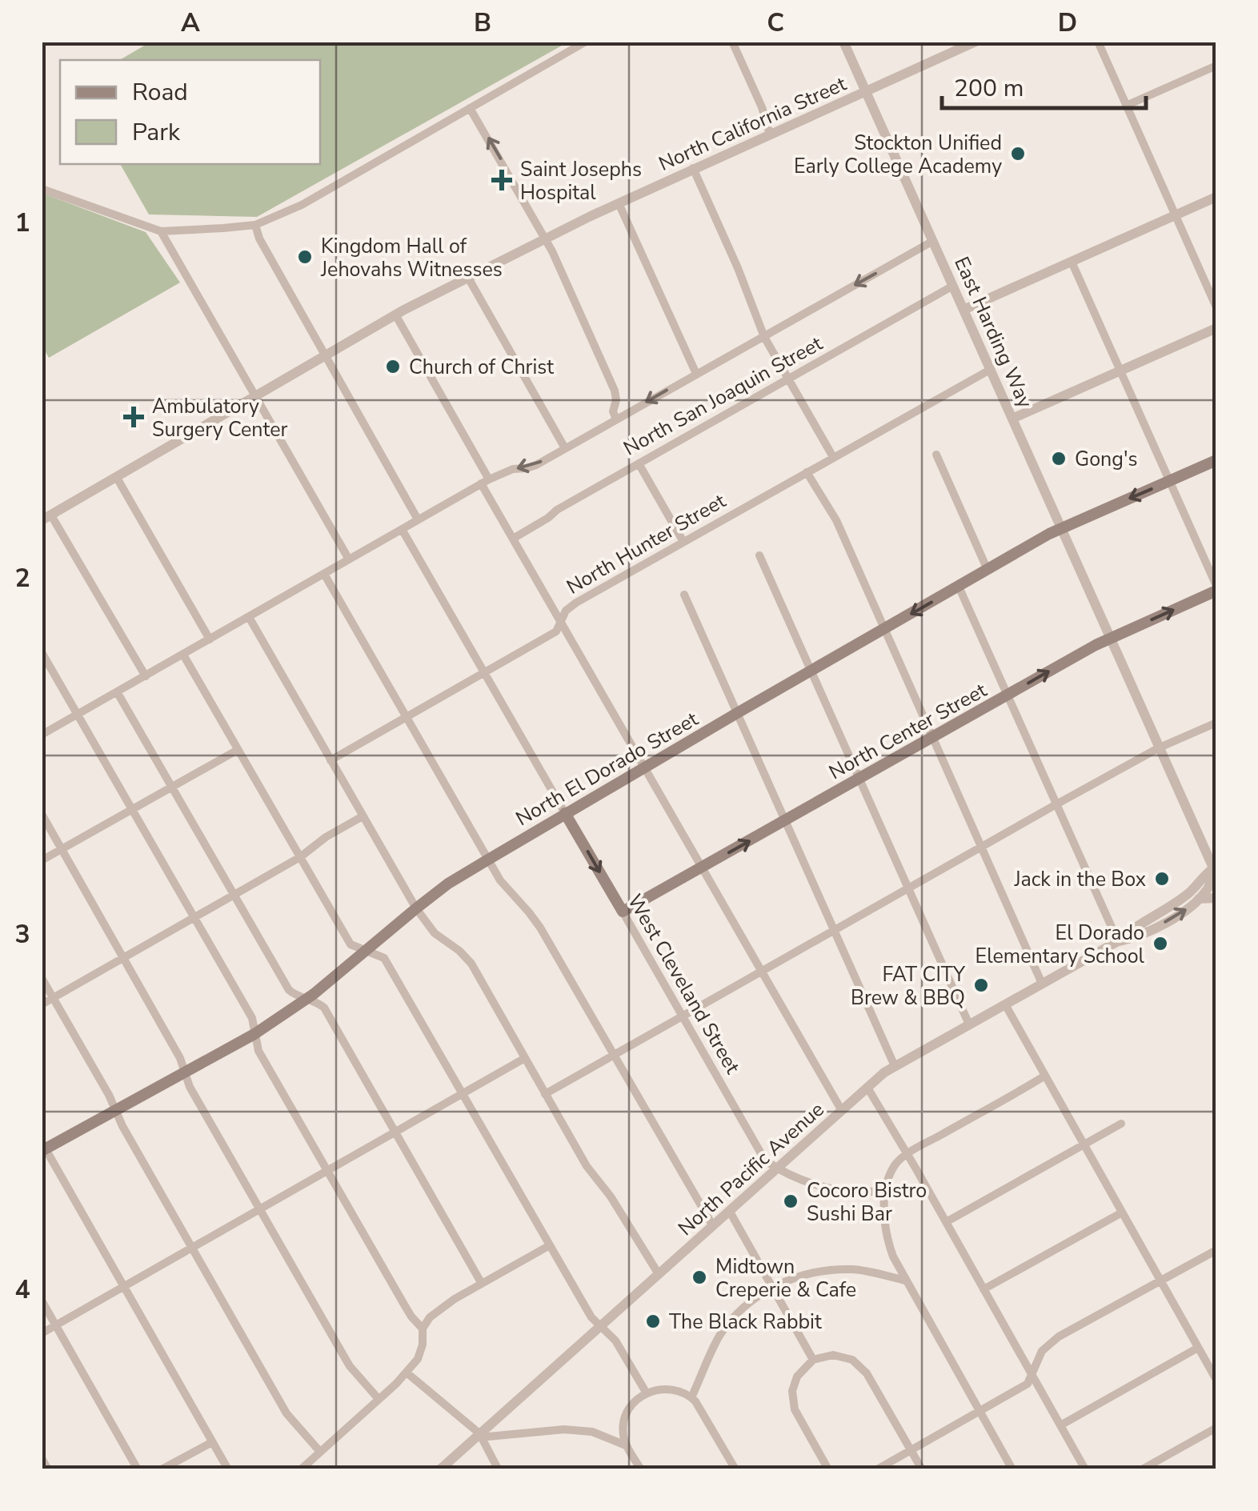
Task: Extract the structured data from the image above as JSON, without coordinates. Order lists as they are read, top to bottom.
{
  "streets": {
    "main road": ["North Center Street", "North El Dorado Street", "West Cleveland Street"],
    "street": [
      "North California Street",
      "East Harding Way",
      "North San Joaquin Street",
      "North Hunter Street",
      "North Pacific Avenue"
    ]
  },
  "crossings": [
    ["North California Street", "East Harding Way"],
    ["East Harding Way", "North San Joaquin Street"],
    ["East Harding Way", "North Hunter Street"],
    ["East Harding Way", "North Center Street"],
    ["East Harding Way", "North El Dorado Street"],
    ["East Harding Way", "North Pacific Avenue"],
    ["North Center Street", "West Cleveland Street"],
    ["North El Dorado Street", "West Cleveland Street"],
    ["West Cleveland Street", "North Pacific Avenue"]
  ],
  "one_way": ["North Center Street"],
  "places": {
    "other": [
      "Stockton Unified Early College Academy",
      "Kingdom Hall of Jehovahs Witnesses",
      "Church of Christ",
      "Gong's",
      "Jack in the Box",
      "El Dorado Elementary School",
      "FAT CITY Brew & BBQ",
      "Cocoro Bistro Sushi Bar",
      "Midtown Creperie & Cafe",
      "The Black Rabbit"
    ],
    "health": ["Saint Josephs Hospital", "Ambulatory Surgery Center"]
  },
  "legend": ["Road", "Park"],
  "scale_bar": "200 m",
  "grid": {
    "columns": [
      "A",
      "B",
      "C",
      "D"
    ],
    "rows": [
      "1",
      "2",
      "3",
      "4"
    ]
  }
}
